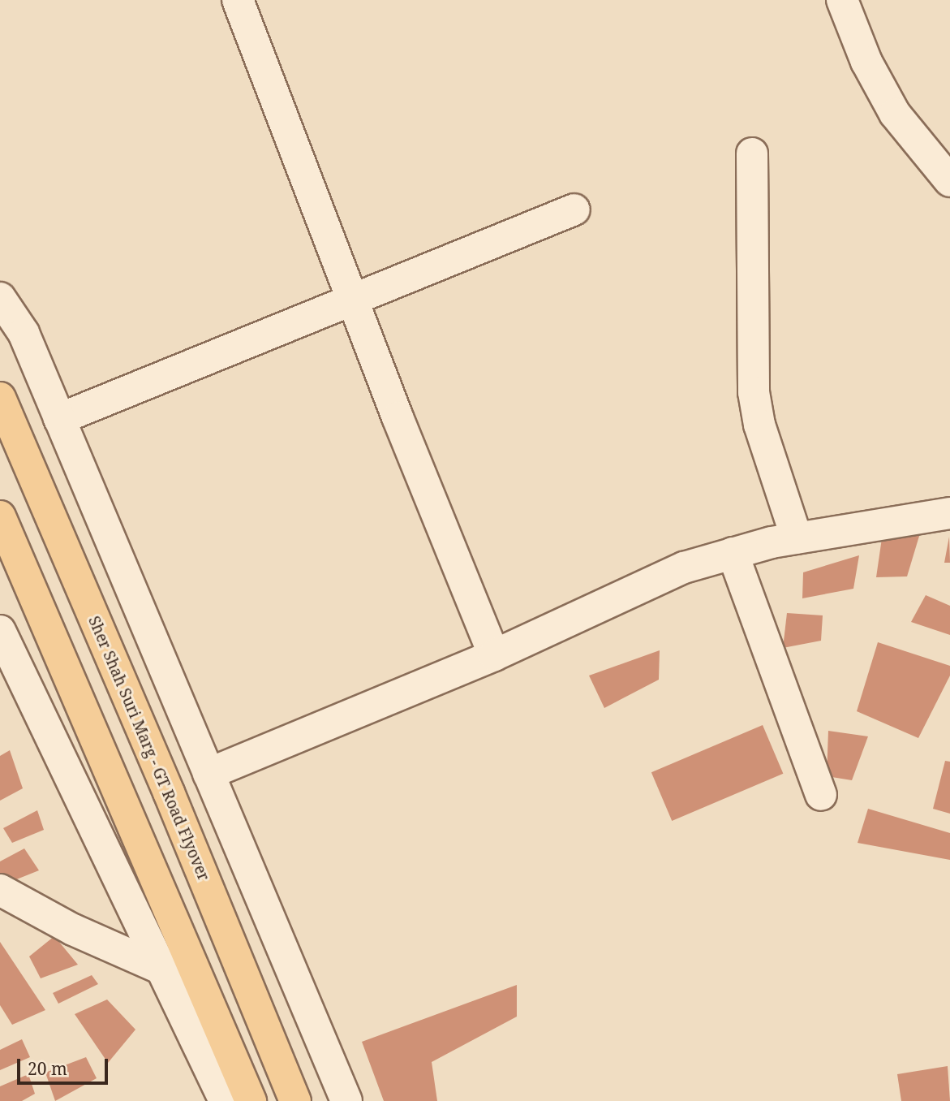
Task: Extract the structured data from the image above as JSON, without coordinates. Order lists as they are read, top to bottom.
{
  "streets": {
    "main road": ["Sher Shah Suri Marg - GT Road Flyover"]
  },
  "scale_bar": "20 m"
}
